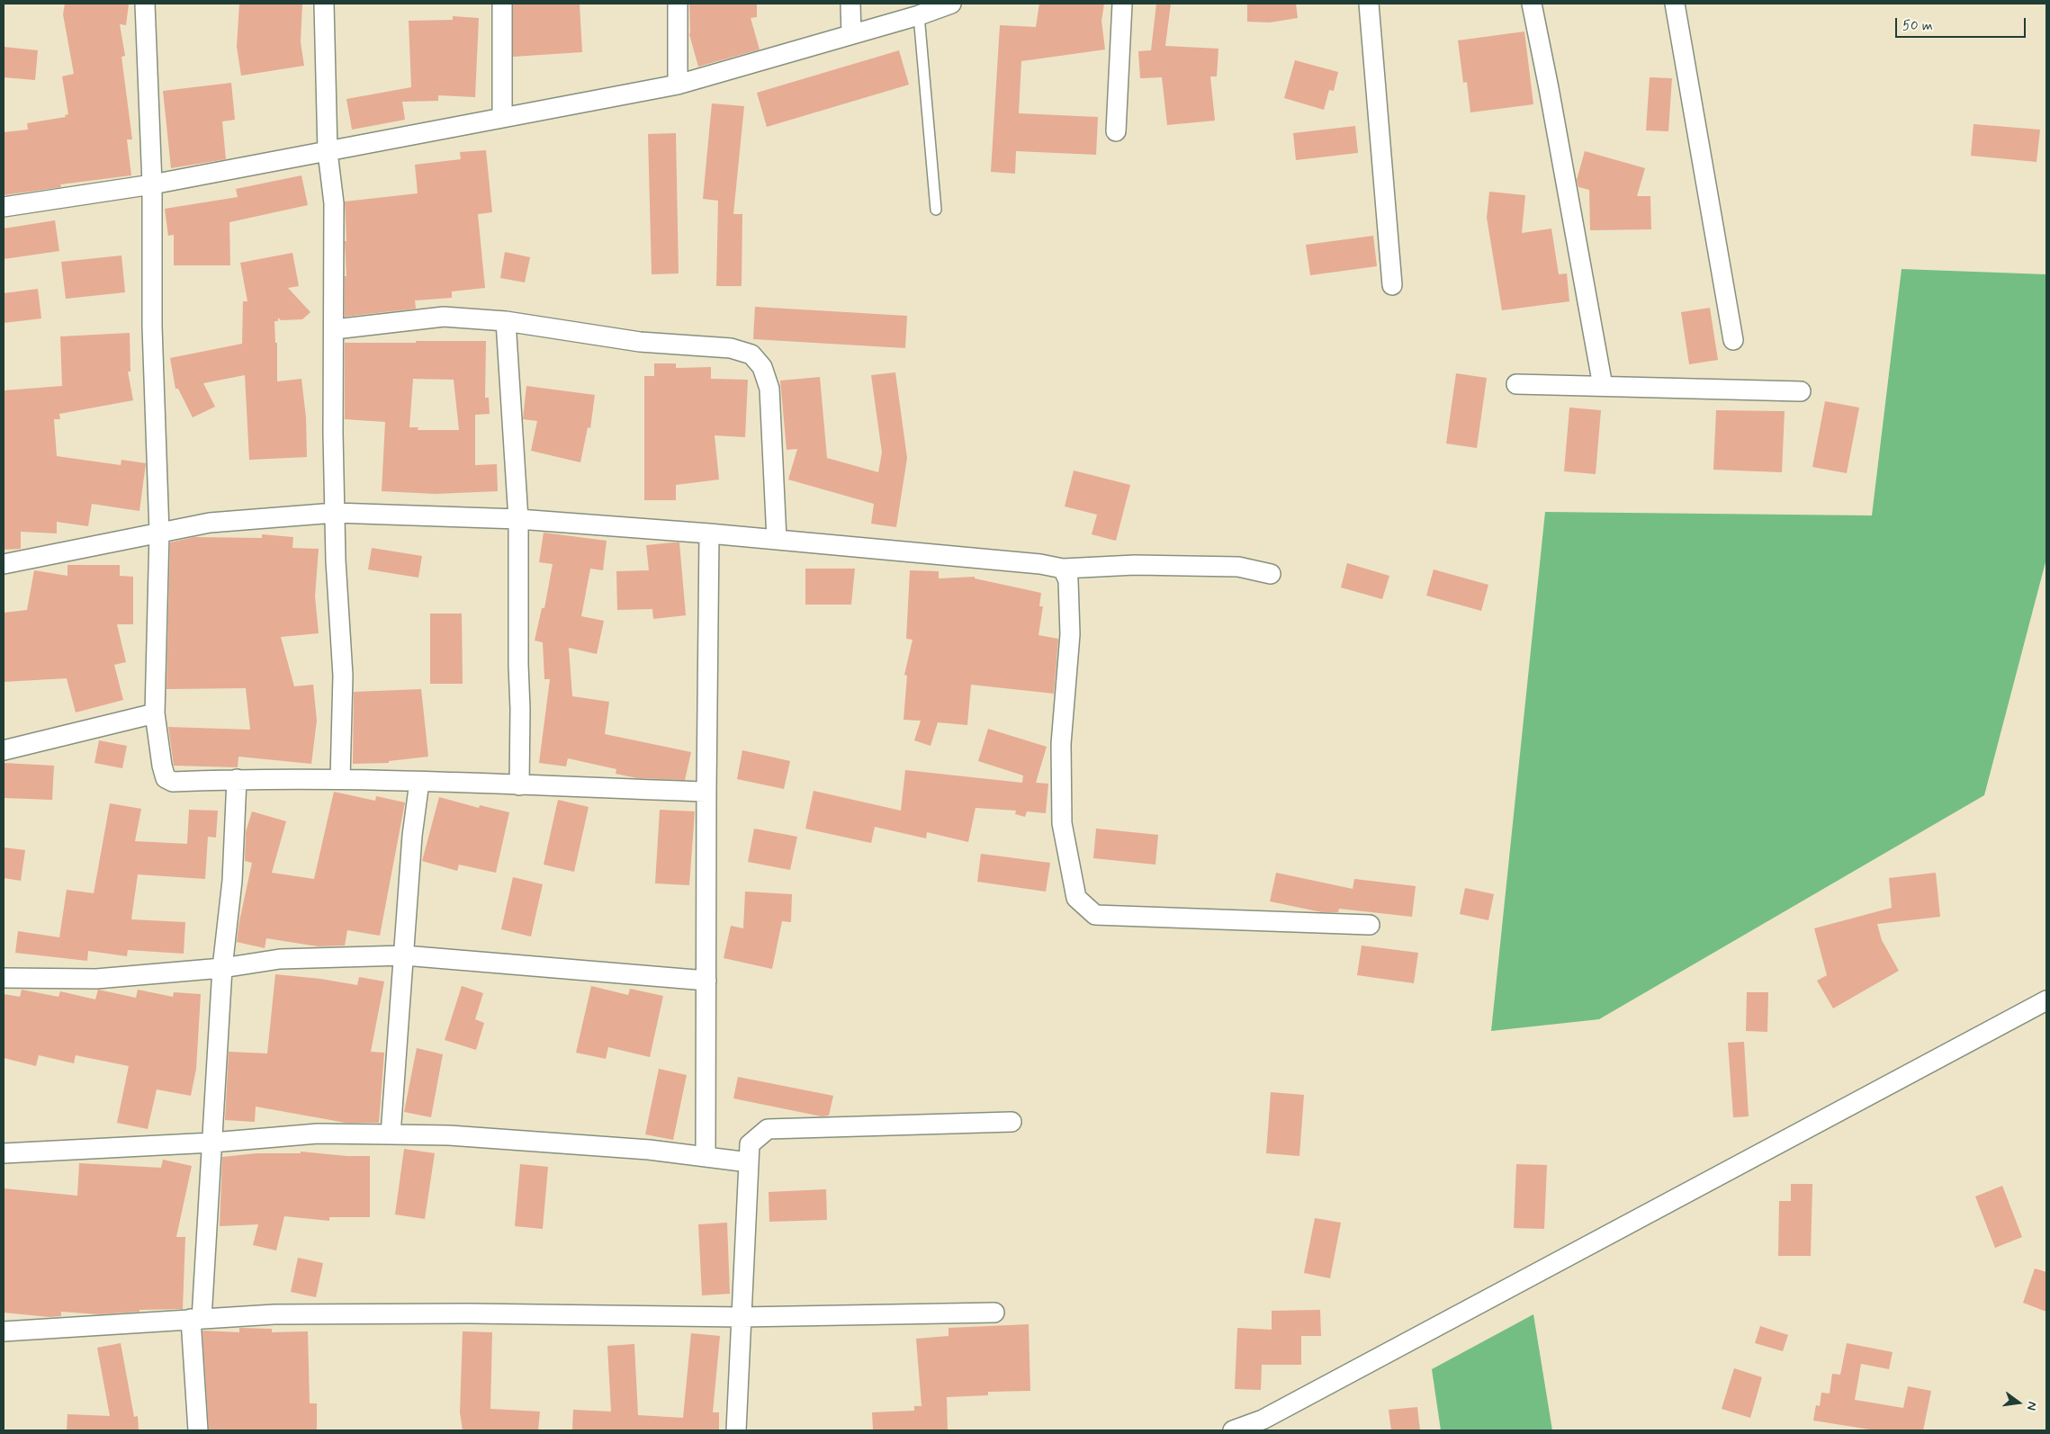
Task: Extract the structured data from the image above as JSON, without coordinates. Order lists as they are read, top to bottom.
{
  "scale_bar": "50 m",
  "north": "right"
}
